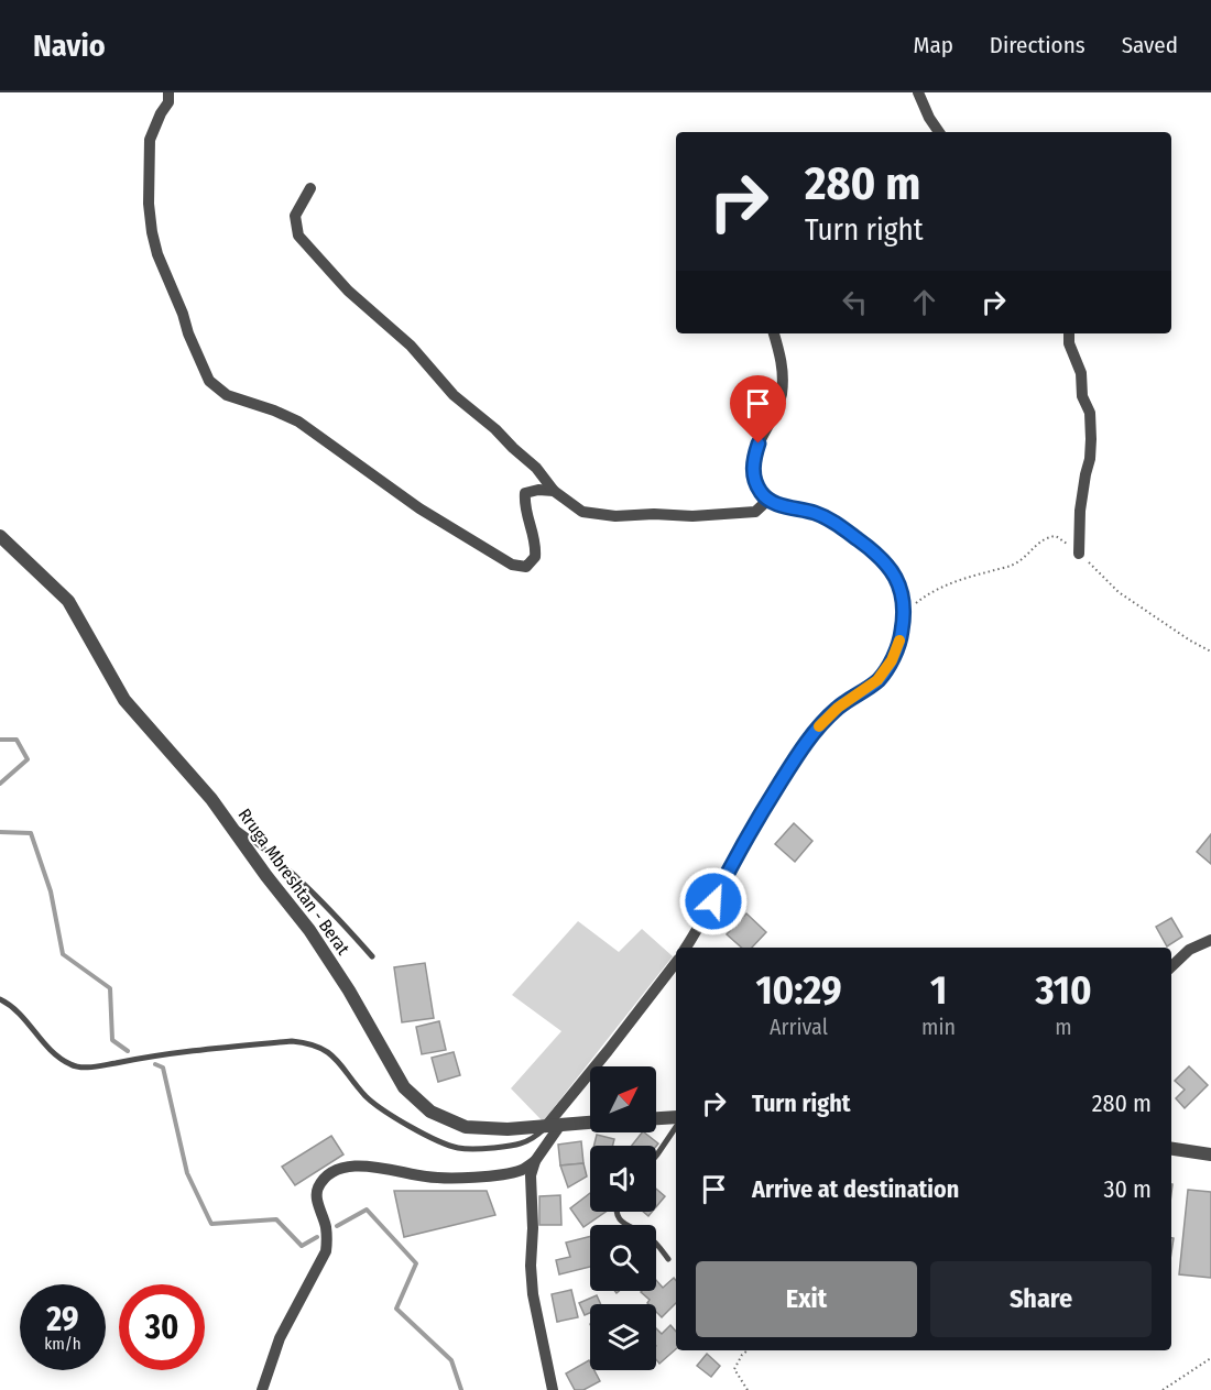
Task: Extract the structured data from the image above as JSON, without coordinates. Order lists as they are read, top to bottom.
{
  "streets": {
    "street": ["Rruga Mbreshtan - Berat"]
  },
  "north": "top right",
  "page": {
    "header": "Navio",
    "nav": ["Map", "Directions", "Saved"],
    "turn": ["280 m", "Turn right"],
    "eta": [
      "10:29",
      "Arrival",
      "1",
      "min",
      "310",
      "m"
    ],
    "list": [
      {
        "name": "Turn right",
        "value": "280 m"
      },
      {
        "name": "Arrive at destination",
        "value": "30 m"
      }
    ],
    "buttons": ["Exit", "Share"],
    "speed": "29 km/h",
    "limit": "30"
  }
}
